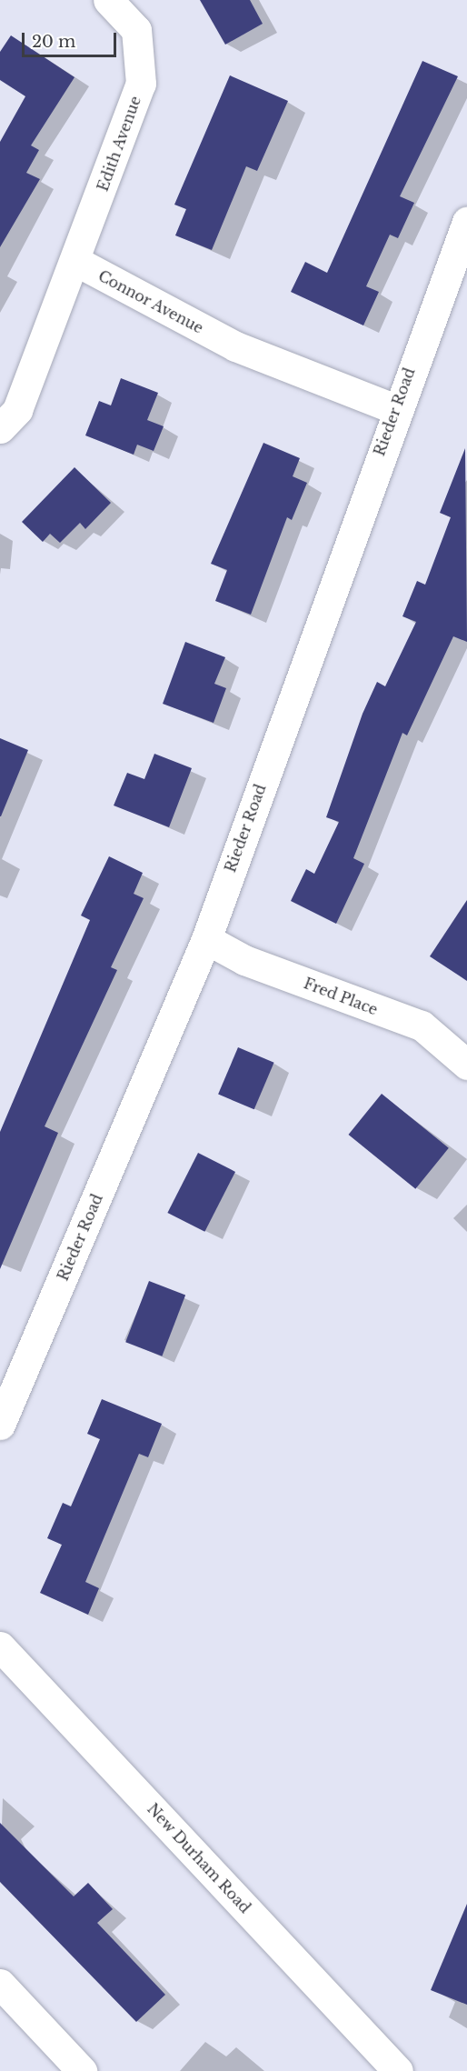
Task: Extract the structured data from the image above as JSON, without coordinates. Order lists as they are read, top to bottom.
{
  "streets": {
    "street": [
      "Edith Avenue",
      "Connor Avenue",
      "Rieder Road",
      "Fred Place",
      "New Durham Road"
    ]
  },
  "crossings": [
    ["Edith Avenue", "Connor Avenue"],
    ["Connor Avenue", "Rieder Road"],
    ["Rieder Road", "Fred Place"]
  ],
  "scale_bar": "20 m"
}
